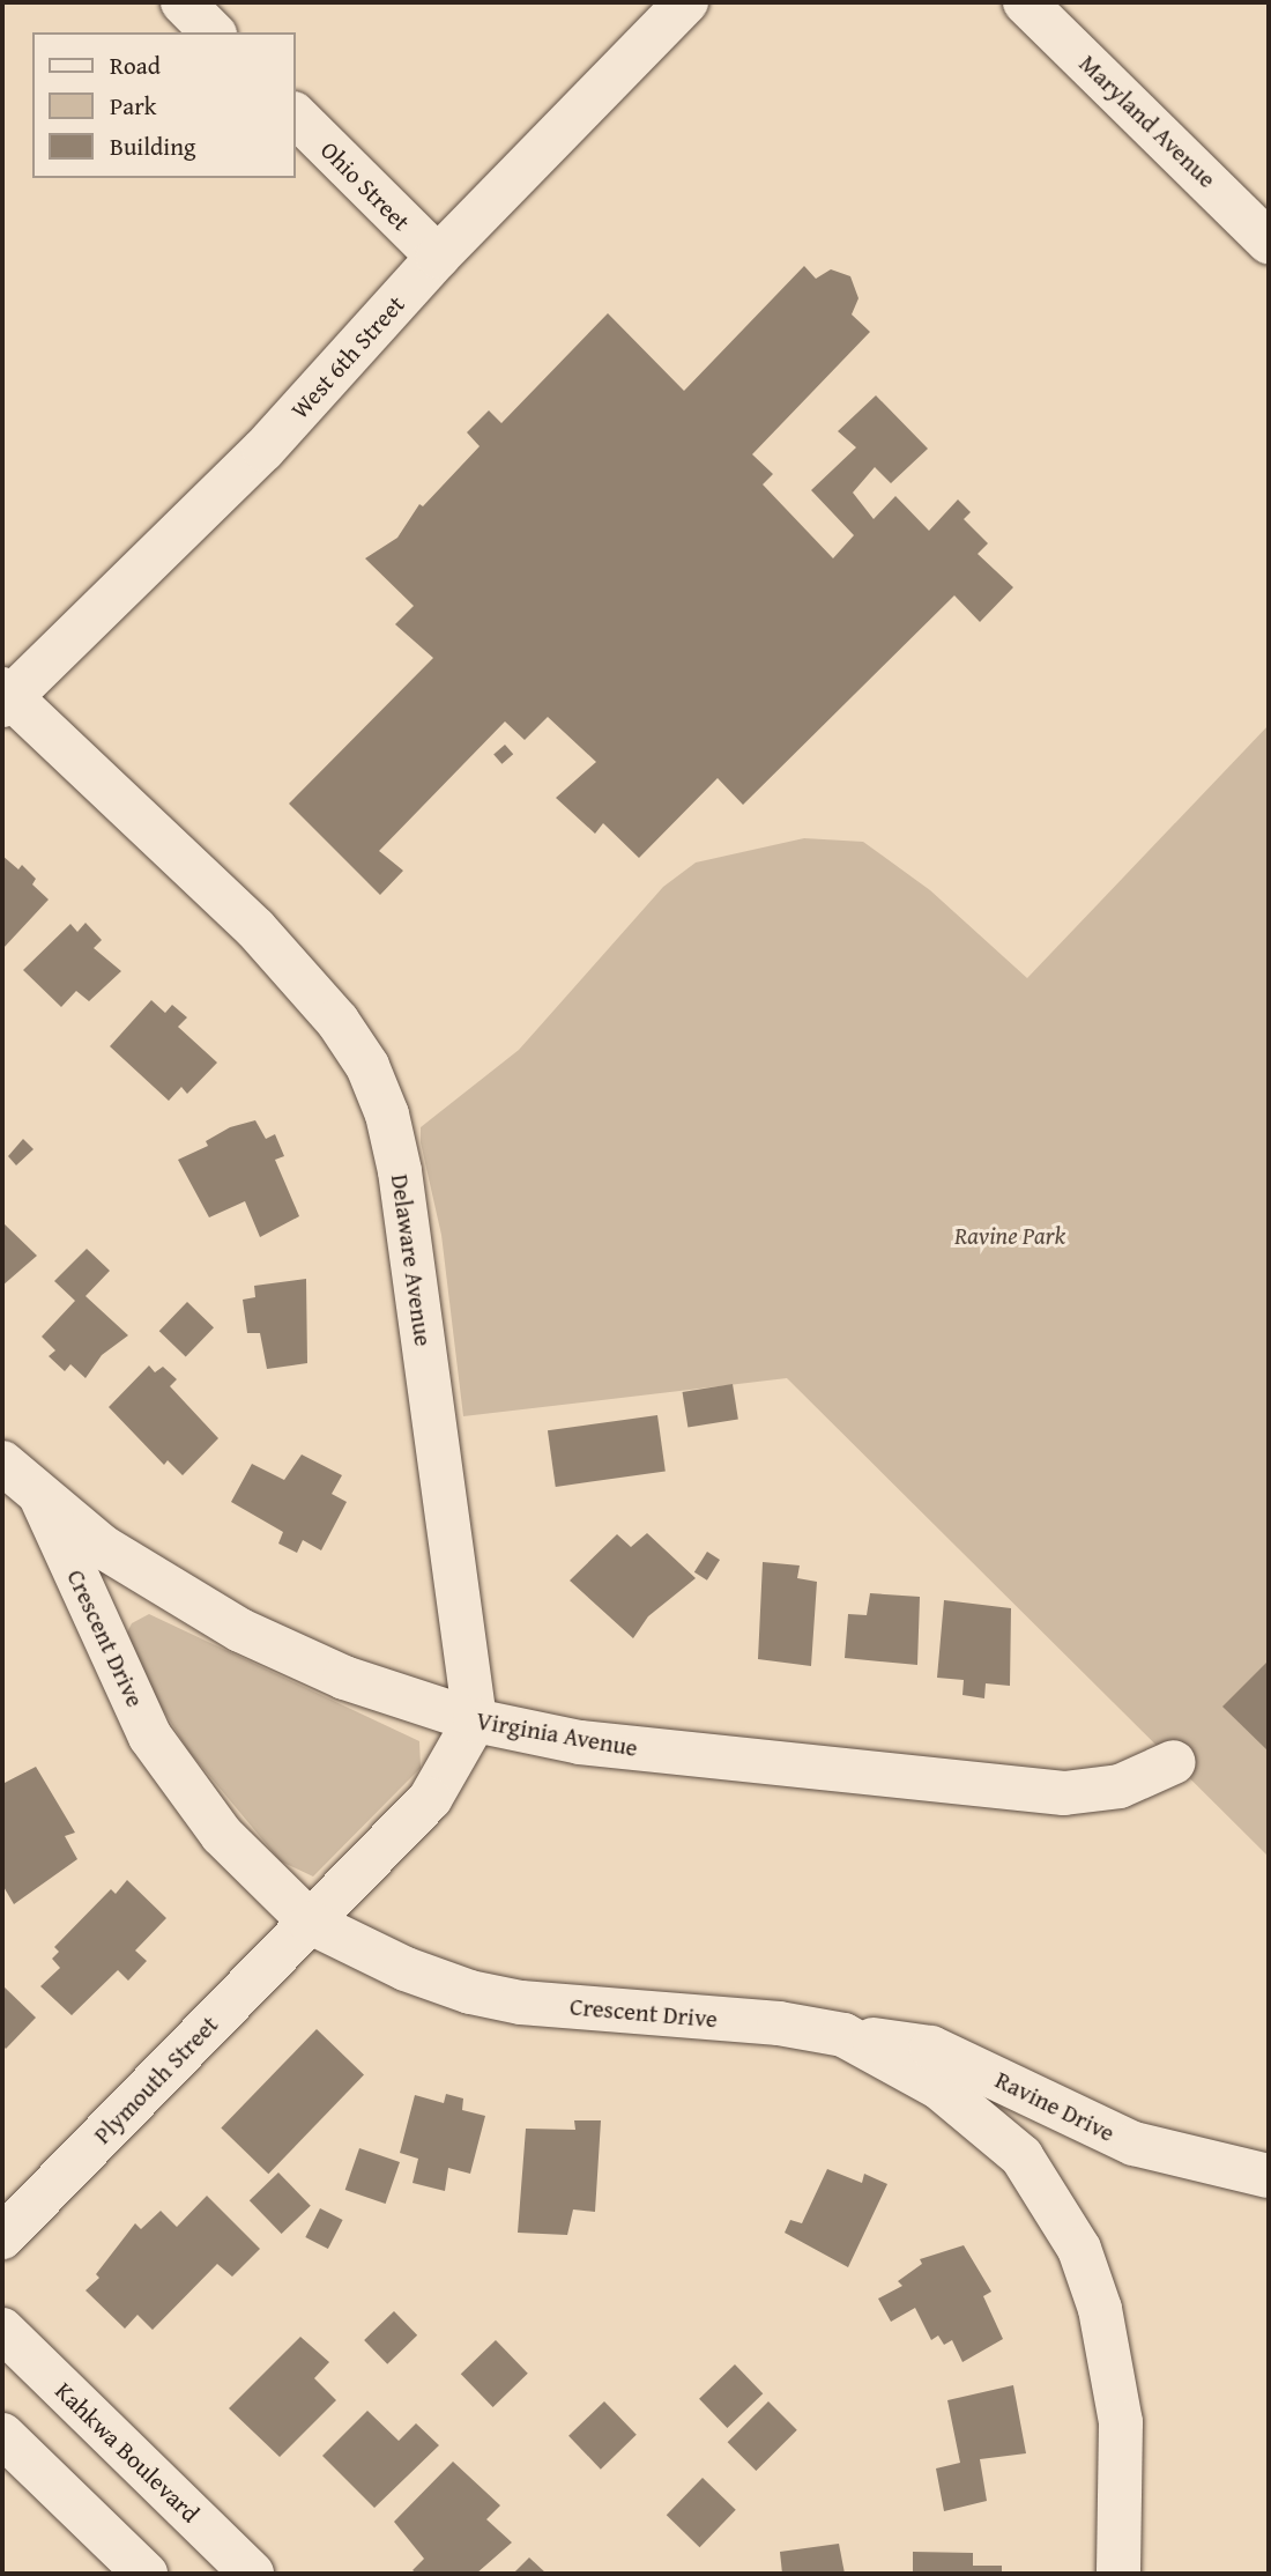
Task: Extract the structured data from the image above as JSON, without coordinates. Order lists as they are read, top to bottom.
{
  "streets": {
    "street": [
      "Maryland Avenue",
      "Ohio Street",
      "West 6th Street",
      "Delaware Avenue",
      "Crescent Drive",
      "Virginia Avenue",
      "Plymouth Street",
      "Ravine Drive",
      "Kahkwa Boulevard"
    ]
  },
  "crossings": [
    ["Ohio Street", "West 6th Street"],
    ["West 6th Street", "Delaware Avenue"],
    ["Delaware Avenue", "Virginia Avenue"],
    ["Crescent Drive", "Virginia Avenue"],
    ["Crescent Drive", "Plymouth Street"],
    ["Crescent Drive", "Ravine Drive"]
  ],
  "parks": ["Ravine Park"],
  "legend": ["Road", "Park", "Building"]
}
